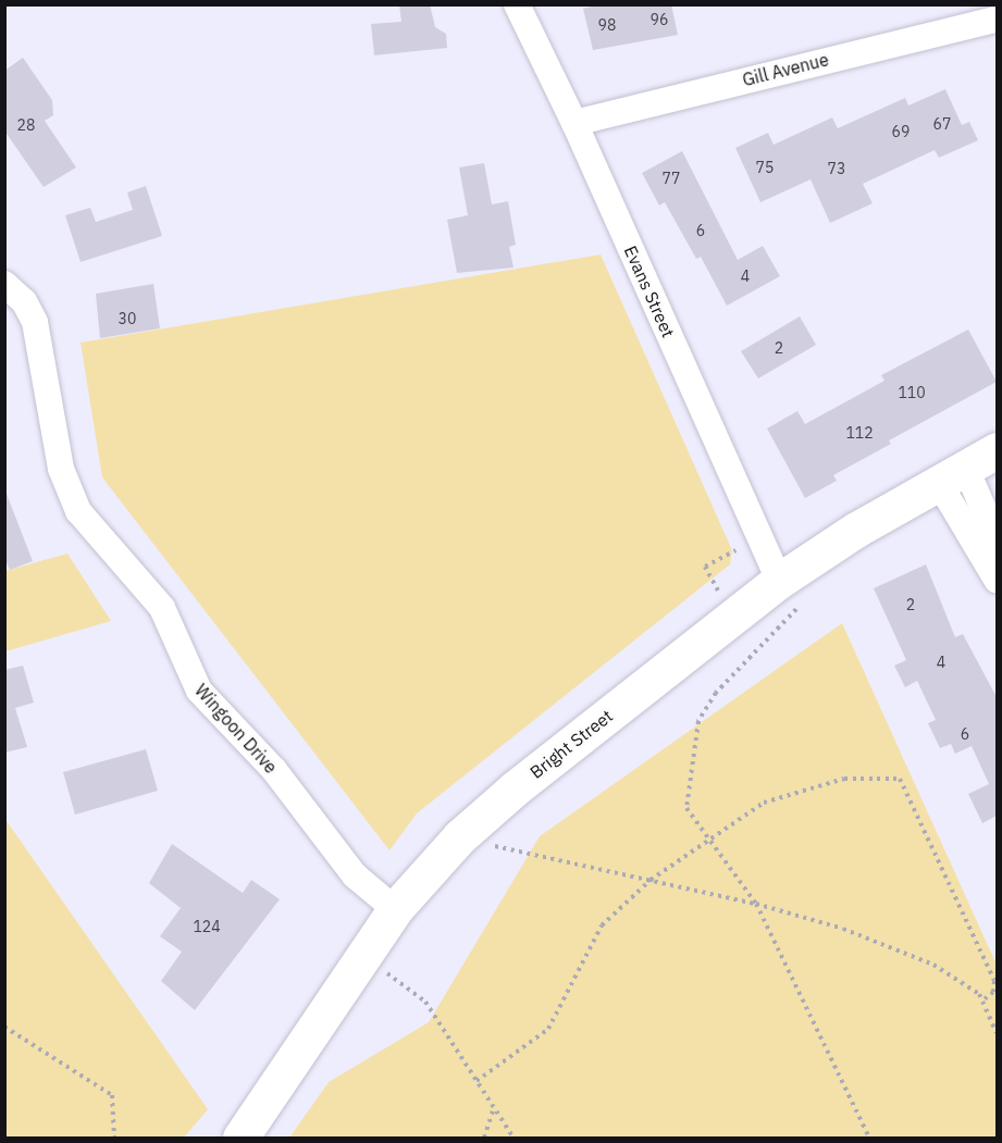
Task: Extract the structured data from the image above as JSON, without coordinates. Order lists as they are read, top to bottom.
{
  "streets": {
    "street": [
      "Gill Avenue",
      "Evans Street",
      "Wingoon Drive",
      "Bright Street"
    ]
  },
  "crossings": [
    ["Gill Avenue", "Evans Street"],
    ["Evans Street", "Bright Street"],
    ["Wingoon Drive", "Bright Street"]
  ],
  "house_numbers": [
    "96",
    "98",
    "67",
    "28",
    "69",
    "75",
    "73",
    "77",
    "6",
    "4",
    "30",
    "2",
    "110",
    "112",
    "2",
    "4",
    "6",
    "124"
  ]
}
